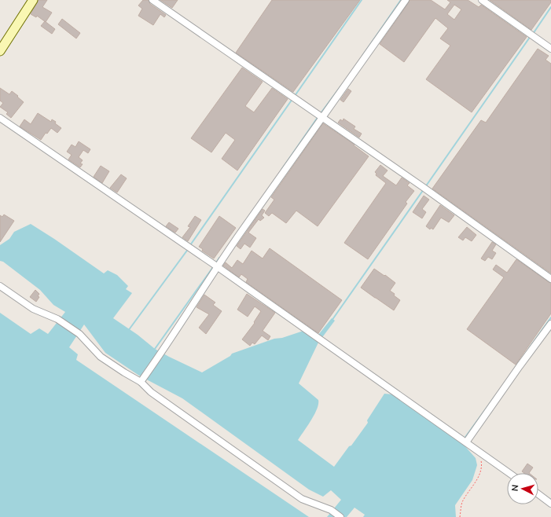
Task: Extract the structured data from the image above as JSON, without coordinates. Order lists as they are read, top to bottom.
{
  "north": "left"
}
